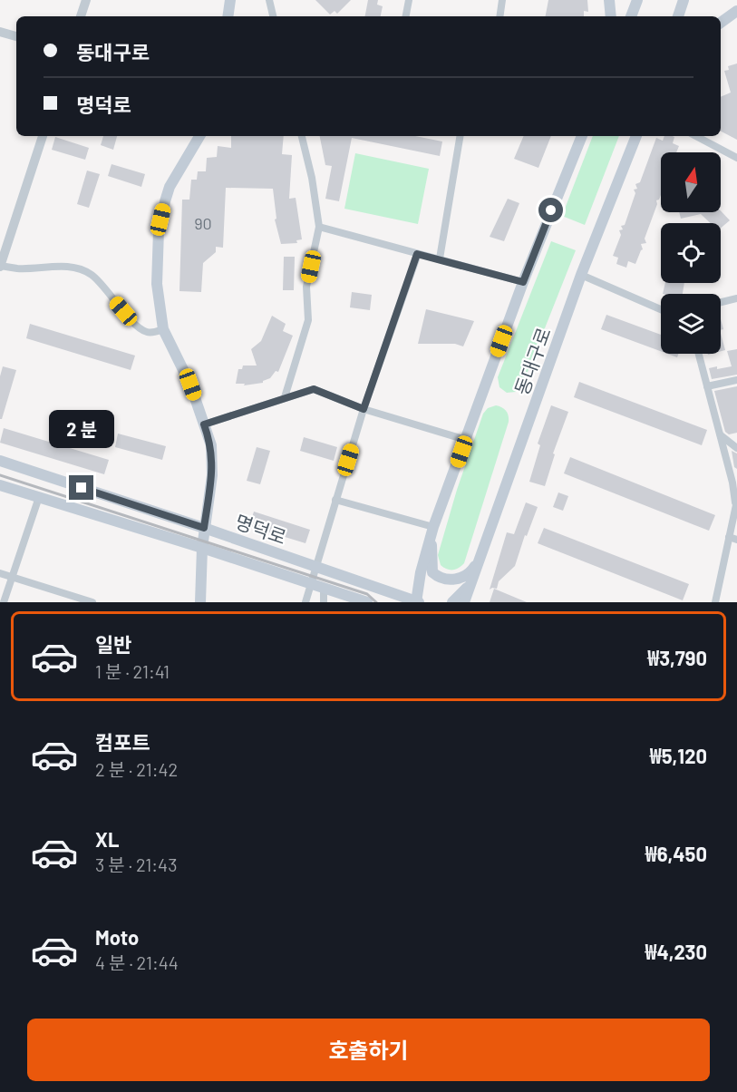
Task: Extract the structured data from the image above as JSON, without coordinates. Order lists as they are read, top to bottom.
{
  "streets": {
    "main road": ["동대구로", "명덕로"]
  },
  "crossings": [
    ["동대구로", "명덕로"]
  ],
  "house_numbers": ["90"],
  "north": "top",
  "page": {
    "banner": ["동대구로", "명덕로"],
    "bubble": "2 분",
    "list": [
      {
        "name": "일반",
        "note": "1 분 · 21:41",
        "value": "₩3,790"
      },
      {
        "name": "컴포트",
        "note": "2 분 · 21:42",
        "value": "₩5,120"
      },
      {
        "name": "XL",
        "note": "3 분 · 21:43",
        "value": "₩6,450"
      },
      {
        "name": "Moto",
        "note": "4 분 · 21:44",
        "value": "₩4,230"
      }
    ],
    "buttons": "호출하기"
  }
}
